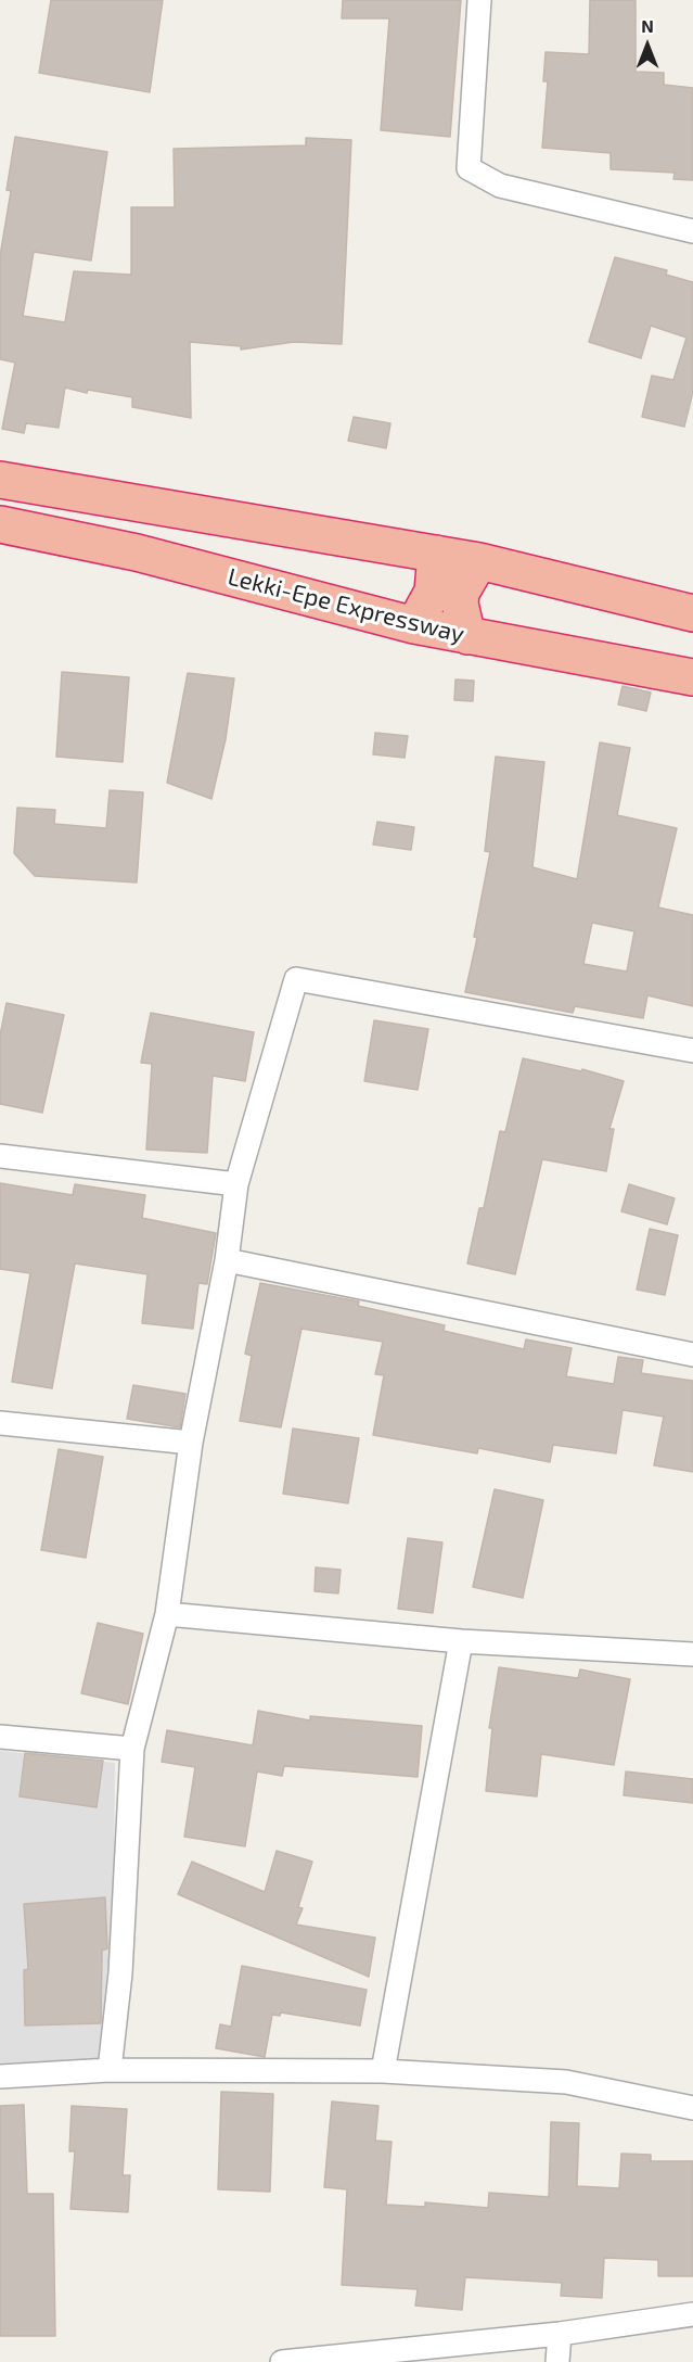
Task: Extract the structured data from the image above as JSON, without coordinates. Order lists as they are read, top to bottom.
{
  "streets": {
    "highway": ["Lekki-Epe Expressway"]
  },
  "north": "top"
}
